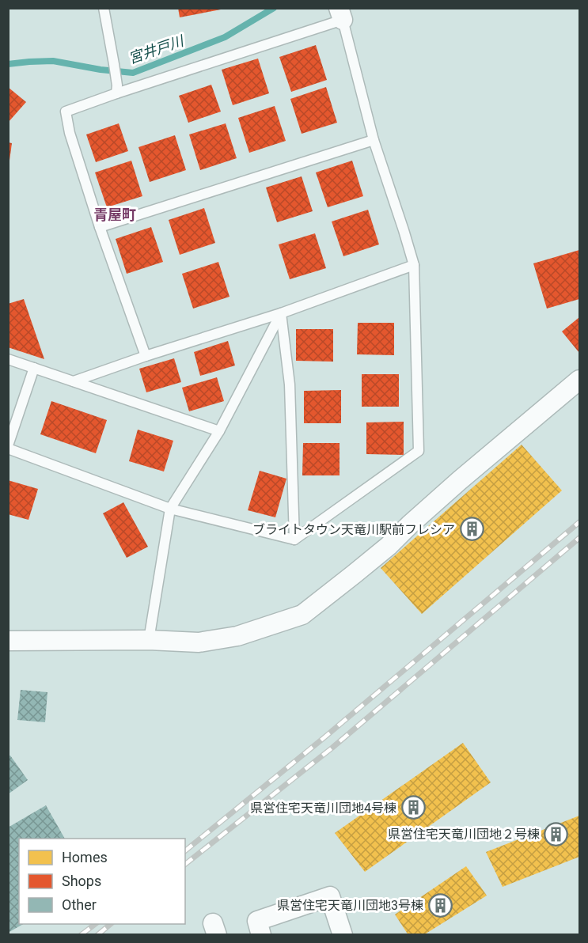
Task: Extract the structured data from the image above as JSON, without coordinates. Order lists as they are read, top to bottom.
{
  "districts": ["青屋町"],
  "water": ["宮井戸川"],
  "places": {
    "building": [
      "ブライトタウン天竜川駅前フレシア",
      "県営住宅天竜川団地4号棟",
      "県営住宅天竜川団地２号棟",
      "県営住宅天竜川団地3号棟"
    ]
  },
  "legend": ["Homes", "Shops", "Other"]
}
